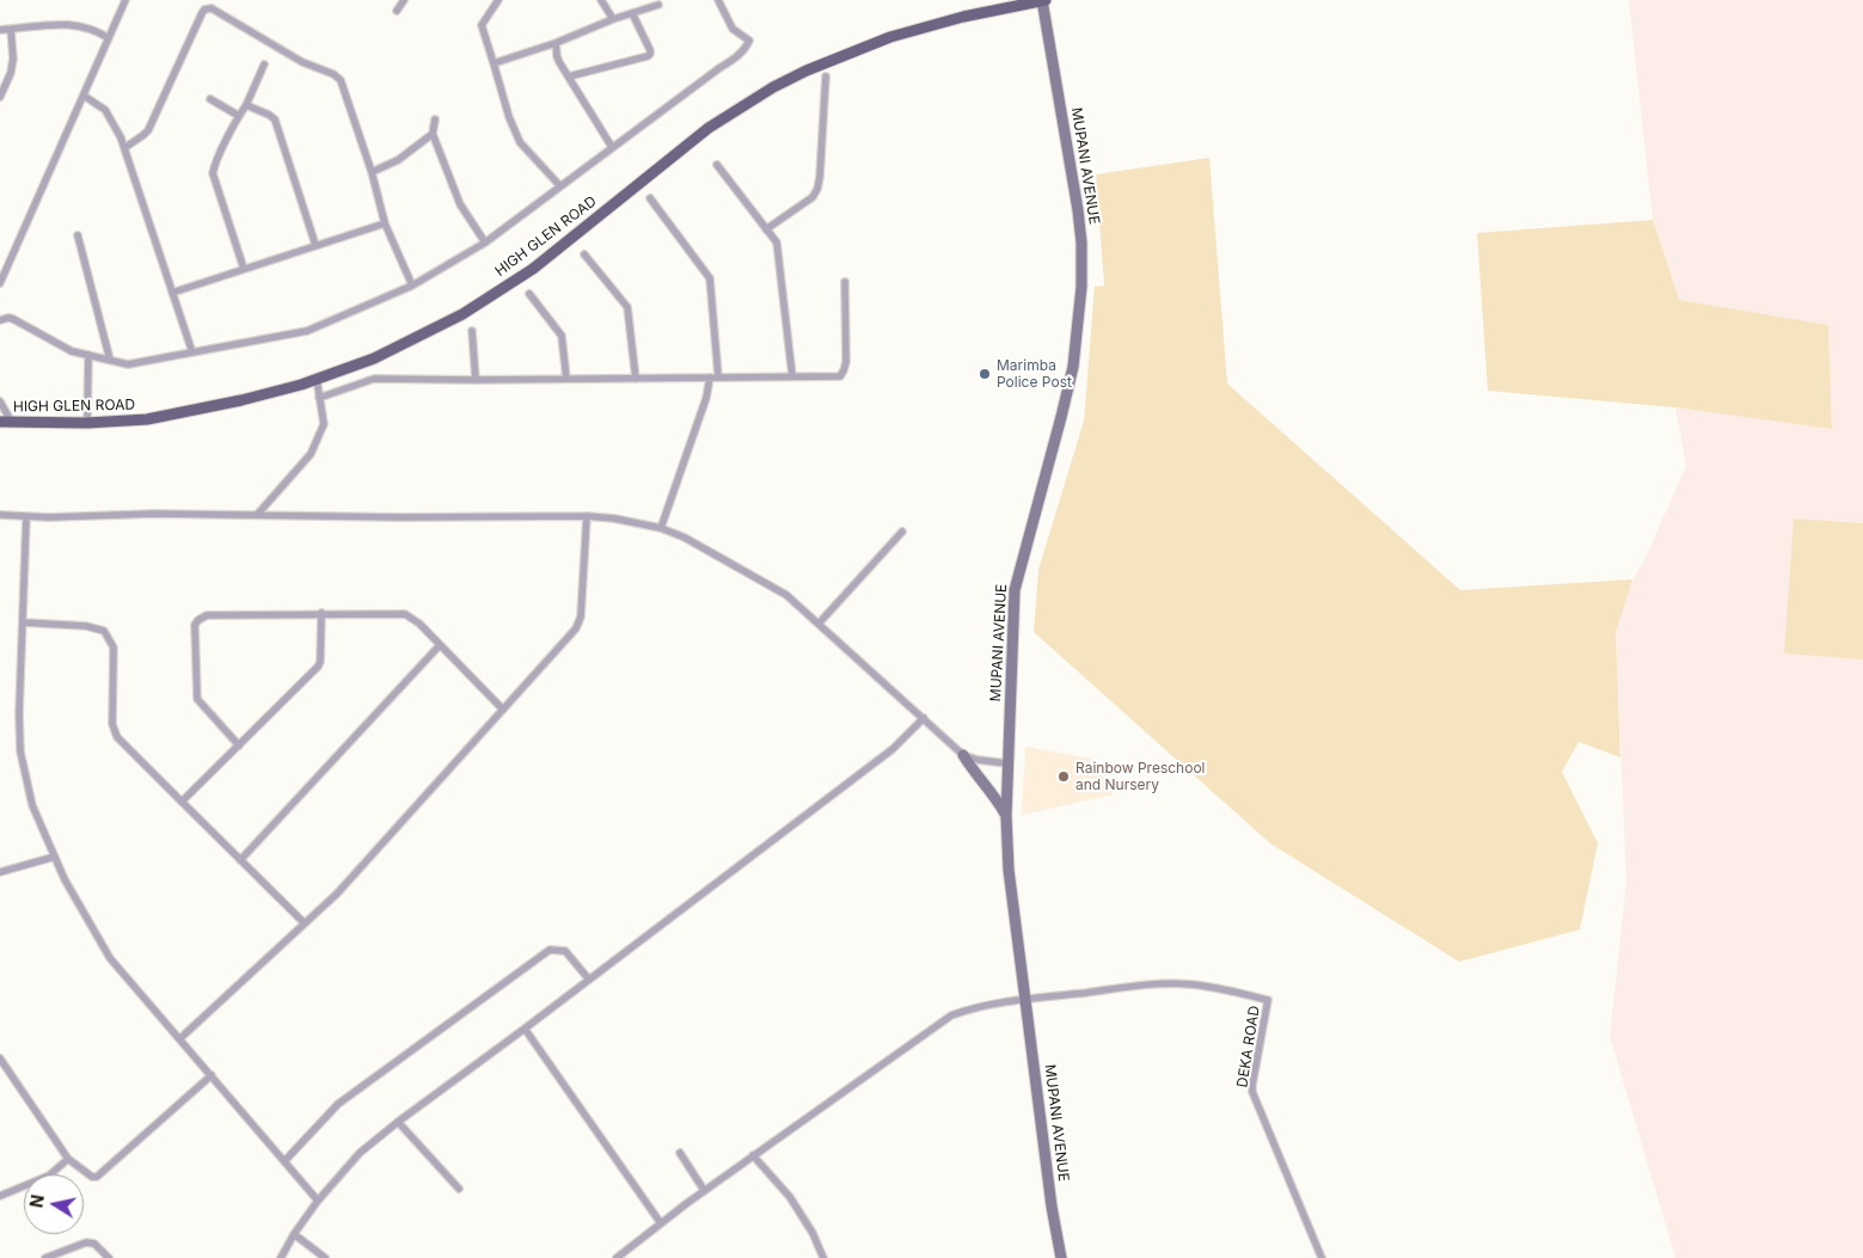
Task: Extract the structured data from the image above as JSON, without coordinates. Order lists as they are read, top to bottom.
{
  "streets": {
    "main road": ["HIGH GLEN ROAD"],
    "street": ["MUPANI AVENUE", "DEKA ROAD"]
  },
  "crossings": [
    ["MUPANI AVENUE", "HIGH GLEN ROAD"],
    ["MUPANI AVENUE", "DEKA ROAD"]
  ],
  "places": ["Marimba Police Post", "Rainbow Preschool and Nursery"],
  "north": "left"
}
